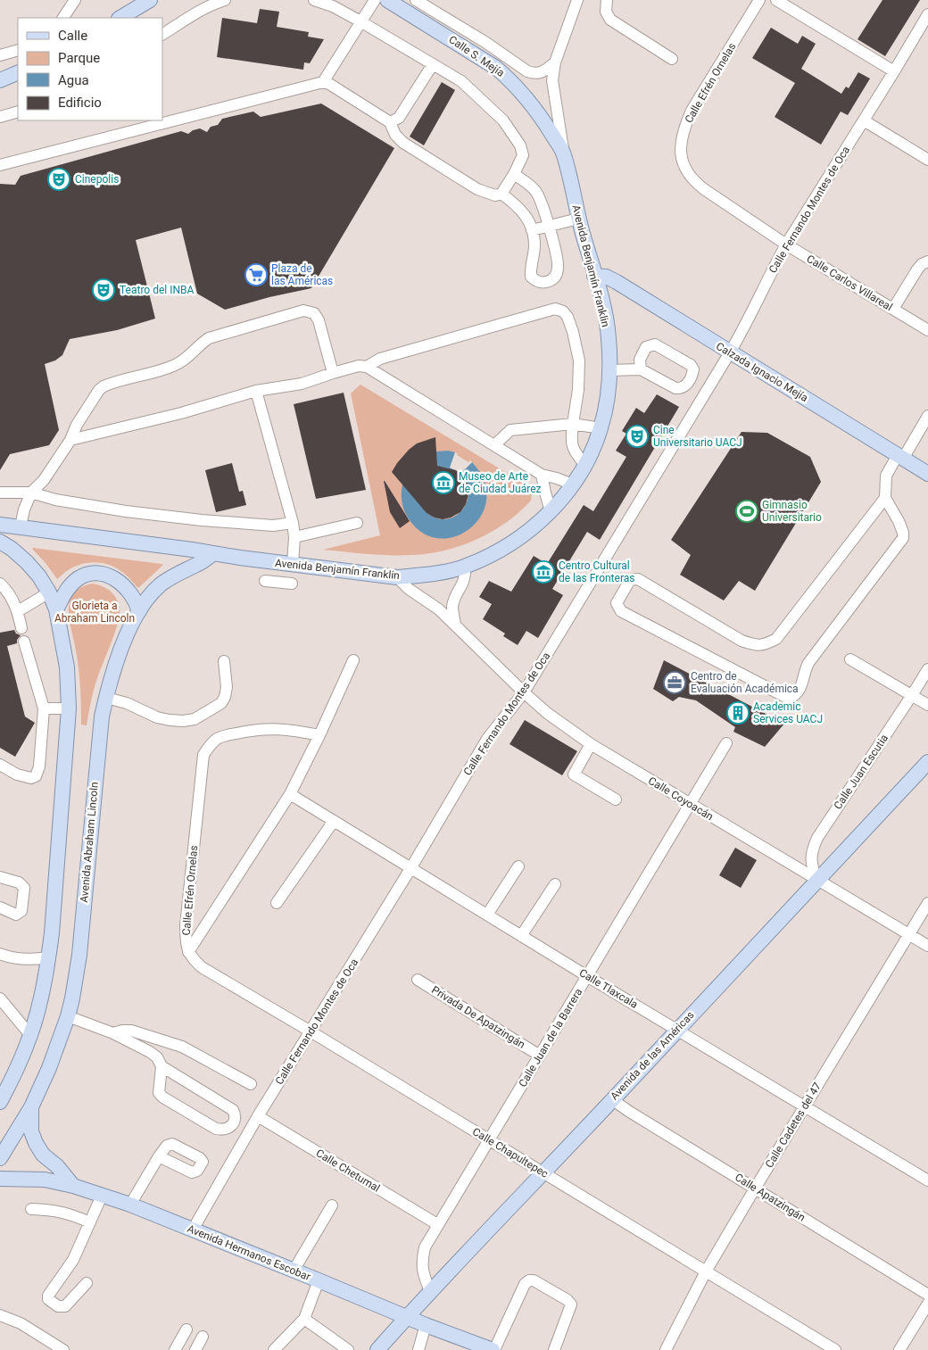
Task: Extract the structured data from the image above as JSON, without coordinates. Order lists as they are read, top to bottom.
{
  "streets": {
    "main road": [
      "Calle S. Mejía",
      "Avenida Benjamín Franklin",
      "Calzada Ignacio Mejía",
      "Avenida Abraham Lincoln",
      "Avenida de las Américas",
      "Avenida Hermanos Escobar"
    ],
    "street": [
      "Calle Efrén Ornelas",
      "Calle Fernando Montes de Oca",
      "Calle Carlos Villareal",
      "Calle Juan Escutia",
      "Calle Coyoacán",
      "Calle Tlaxcala",
      "Privada De Apatzingán",
      "Calle Juan de la Barrera",
      "Calle Cadetes del 47",
      "Calle Chapultepec",
      "Calle Chetumal",
      "Calle Apatzingán"
    ]
  },
  "crossings": [
    ["Calle S. Mejía", "Avenida Benjamín Franklin"],
    ["Calle Efrén Ornelas", "Calle Carlos Villareal"],
    ["Calle Efrén Ornelas", "Calle Tlaxcala"],
    ["Calle Efrén Ornelas", "Calle Chapultepec"],
    ["Calle Fernando Montes de Oca", "Calle Carlos Villareal"],
    ["Calle Fernando Montes de Oca", "Calzada Ignacio Mejía"],
    ["Calle Fernando Montes de Oca", "Calle Coyoacán"],
    ["Calle Fernando Montes de Oca", "Calle Tlaxcala"],
    ["Calle Fernando Montes de Oca", "Calle Chapultepec"],
    ["Calle Fernando Montes de Oca", "Calle Chetumal"],
    ["Calle Fernando Montes de Oca", "Avenida Hermanos Escobar"],
    ["Avenida Benjamín Franklin", "Calzada Ignacio Mejía"],
    ["Avenida Benjamín Franklin", "Calle Coyoacán"],
    ["Avenida Benjamín Franklin", "Avenida Abraham Lincoln"],
    ["Calle Juan Escutia", "Calle Coyoacán"],
    ["Calle Juan Escutia", "Avenida de las Américas"],
    ["Calle Coyoacán", "Calle Juan de la Barrera"],
    ["Calle Coyoacán", "Avenida de las Américas"],
    ["Calle Coyoacán", "Calle Cadetes del 47"],
    ["Calle Tlaxcala", "Calle Juan de la Barrera"],
    ["Calle Tlaxcala", "Avenida de las Américas"],
    ["Calle Tlaxcala", "Calle Cadetes del 47"],
    ["Privada De Apatzingán", "Calle Juan de la Barrera"],
    ["Calle Juan de la Barrera", "Avenida de las Américas"],
    ["Calle Juan de la Barrera", "Calle Chapultepec"],
    ["Calle Juan de la Barrera", "Calle Chetumal"],
    ["Avenida de las Américas", "Calle Chapultepec"],
    ["Avenida de las Américas", "Calle Apatzingán"],
    ["Avenida de las Américas", "Avenida Hermanos Escobar"],
    ["Calle Cadetes del 47", "Calle Chapultepec"],
    ["Calle Cadetes del 47", "Calle Apatzingán"]
  ],
  "parks": ["Glorieta a Abraham Lincoln"],
  "places": {
    "theatre": ["Cinepolis", "Teatro del INBA", "Cine Universitario UACJ"],
    "supermarket": ["Plaza de las Américas"],
    "museum": ["Museo de Arte de Ciudad Juárez", "Centro Cultural de las Fronteras"],
    "sports": ["Gimnasio Universitario"],
    "office": ["Centro de Evaluación Académica"],
    "building": ["Academic Services UACJ"]
  },
  "legend": [
    "Calle",
    "Parque",
    "Agua",
    "Edificio"
  ]
}
